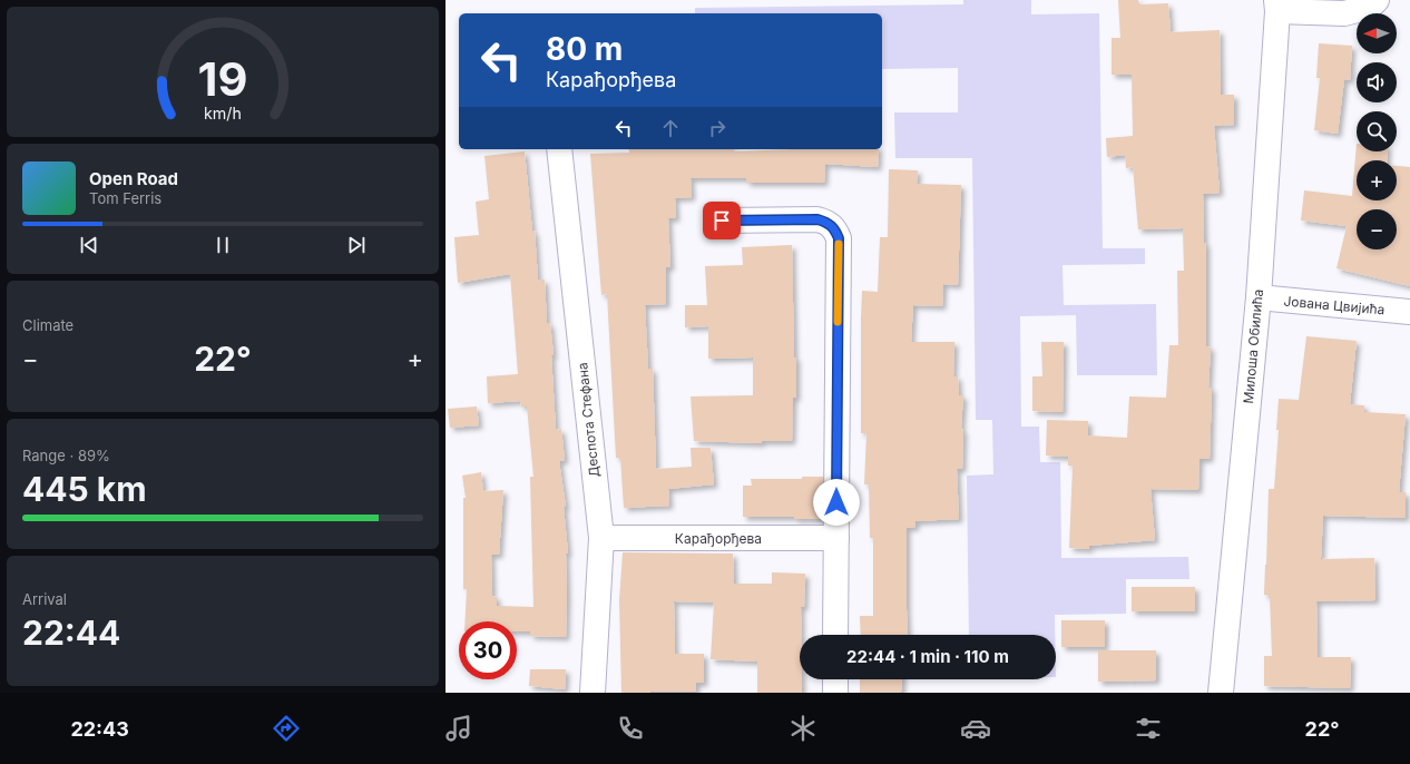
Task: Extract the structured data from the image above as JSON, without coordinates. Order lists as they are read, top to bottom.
{
  "streets": {
    "street": [
      "Јована Цвијића",
      "Милоша Обилића",
      "Деспота Стефана",
      "Карађорђева"
    ]
  },
  "crossings": [
    ["Јована Цвијића", "Милоша Обилића"],
    ["Деспота Стефана", "Карађорђева"]
  ],
  "north": "left",
  "page": {
    "map_buttons": ["+", "−"],
    "turn": ["80 m", "Карађорђева"],
    "song": ["Open Road", "Tom Ferris"],
    "tile": [
      "Climate",
      ["Range · 89%", "445 km"],
      ["Arrival", "22:44"]
    ],
    "heat": ["−", "22°", "+"],
    "limit": "30",
    "trip": "22:44 · 1 min · 110 m",
    "tabs": ["22:43", "22°"],
    "gauge": ["19", "km/h"]
  }
}
